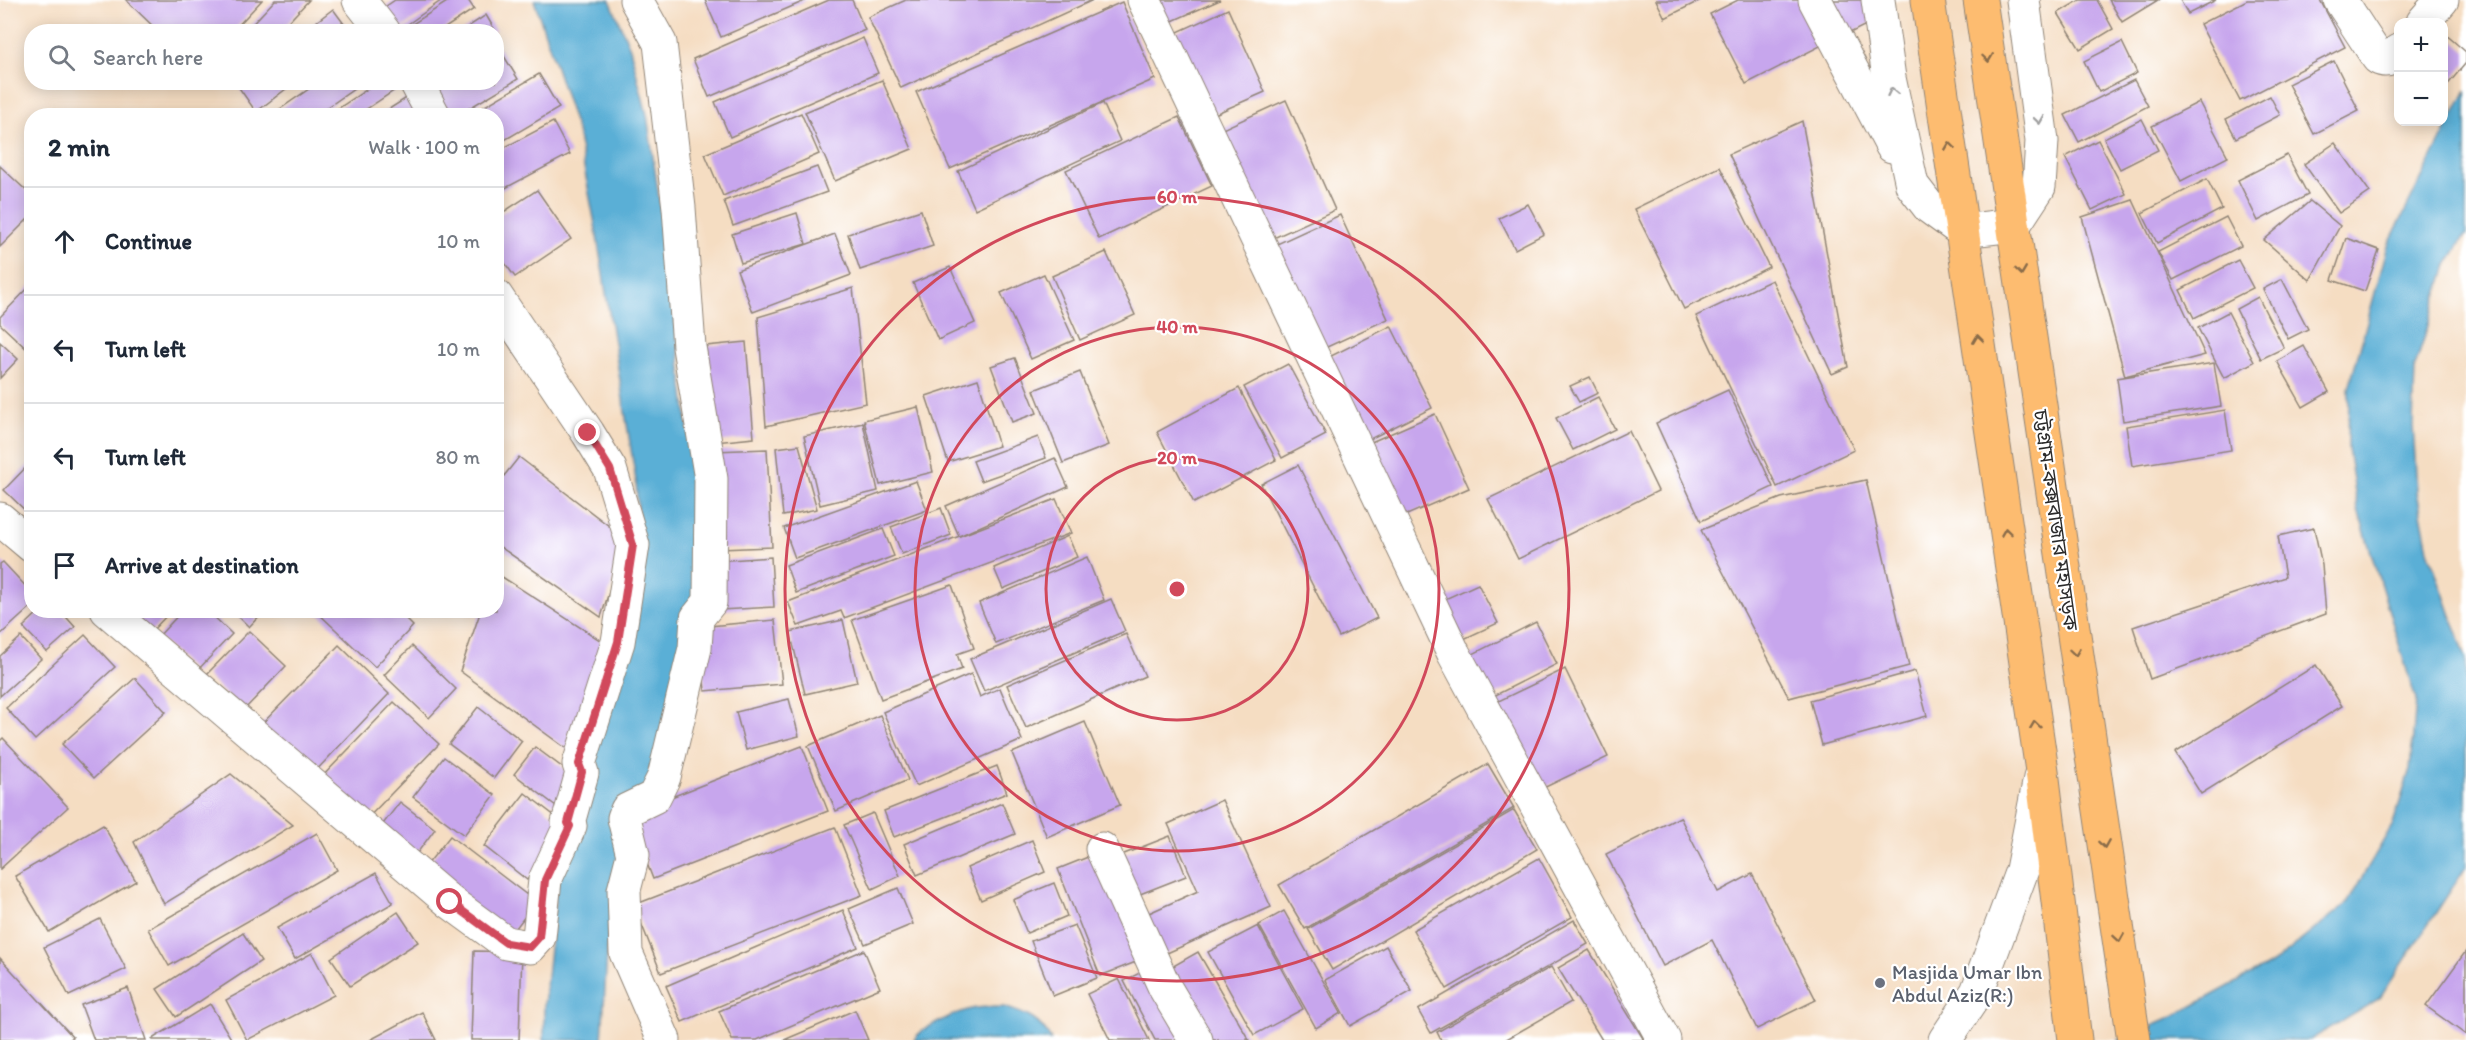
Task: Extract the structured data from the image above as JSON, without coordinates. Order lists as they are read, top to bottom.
{
  "streets": {
    "highway": ["চট্টগ্রাম-কক্সবাজার মহাসড়ক"]
  },
  "places": ["Masjida Umar Ibn Abdul Aziz(R:)"],
  "page": {
    "map_buttons": ["+", "−"],
    "search": "Search here",
    "heading": ["2 min", "Walk · 100 m"],
    "list": [
      ["Continue", "10 m"],
      ["Turn left", "10 m"],
      ["Turn left", "80 m"],
      "Arrive at destination"
    ]
  },
  "rings": ["60 m", "40 m", "20 m"]
}
